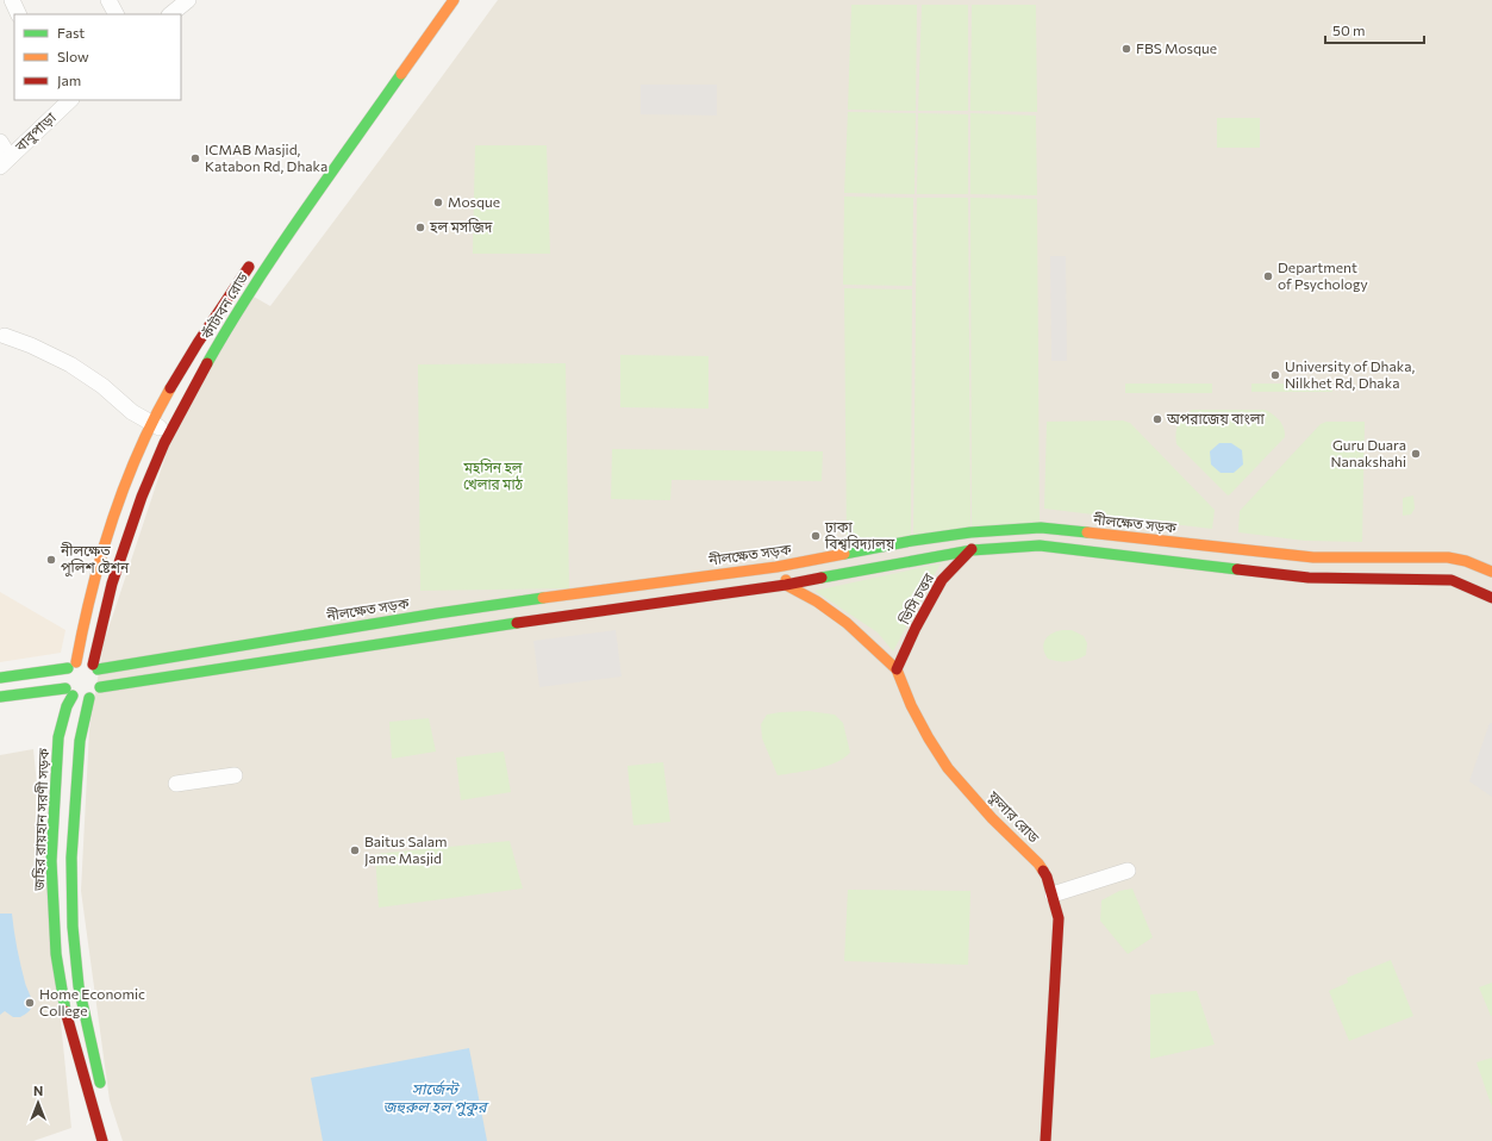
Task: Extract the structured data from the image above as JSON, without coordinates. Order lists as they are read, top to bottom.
{
  "streets": {
    "main road": [
      "কাঁটাবন রোড",
      "নীলক্ষেত সড়ক",
      "ভিসি চত্তর",
      "ফুলার রোড",
      "জহির রায়হান সরণী সড়ক"
    ],
    "street": ["বাবুপাড়া"]
  },
  "crossings": [
    ["কাঁটাবন রোড", "নীলক্ষেত সড়ক"],
    ["কাঁটাবন রোড", "জহির রায়হান সরণী সড়ক"],
    ["নীলক্ষেত সড়ক", "জহির রায়হান সরণী সড়ক"],
    ["ভিসি চত্তর", "ফুলার রোড"]
  ],
  "water": ["সার্জেন্ট জহুরুল হল পুকুর"],
  "parks": ["মহসিন হল খেলার মাঠ"],
  "places": [
    "FBS Mosque",
    "ICMAB Masjid, Katabon Rd, Dhaka",
    "Mosque",
    "হল মসজিদ",
    "Department of Psychology",
    "University of Dhaka, Nilkhet Rd, Dhaka",
    "অপরাজেয় বাংলা",
    "Guru Duara Nanakshahi",
    "ঢাকা বিশ্ববিদ্যালয়",
    "নীলক্ষেত পুলিশ ষ্টেশন",
    "Baitus Salam Jame Masjid",
    "Home Economic College"
  ],
  "legend": ["Fast", "Slow", "Jam"],
  "scale_bar": "50 m",
  "north": "top"
}
